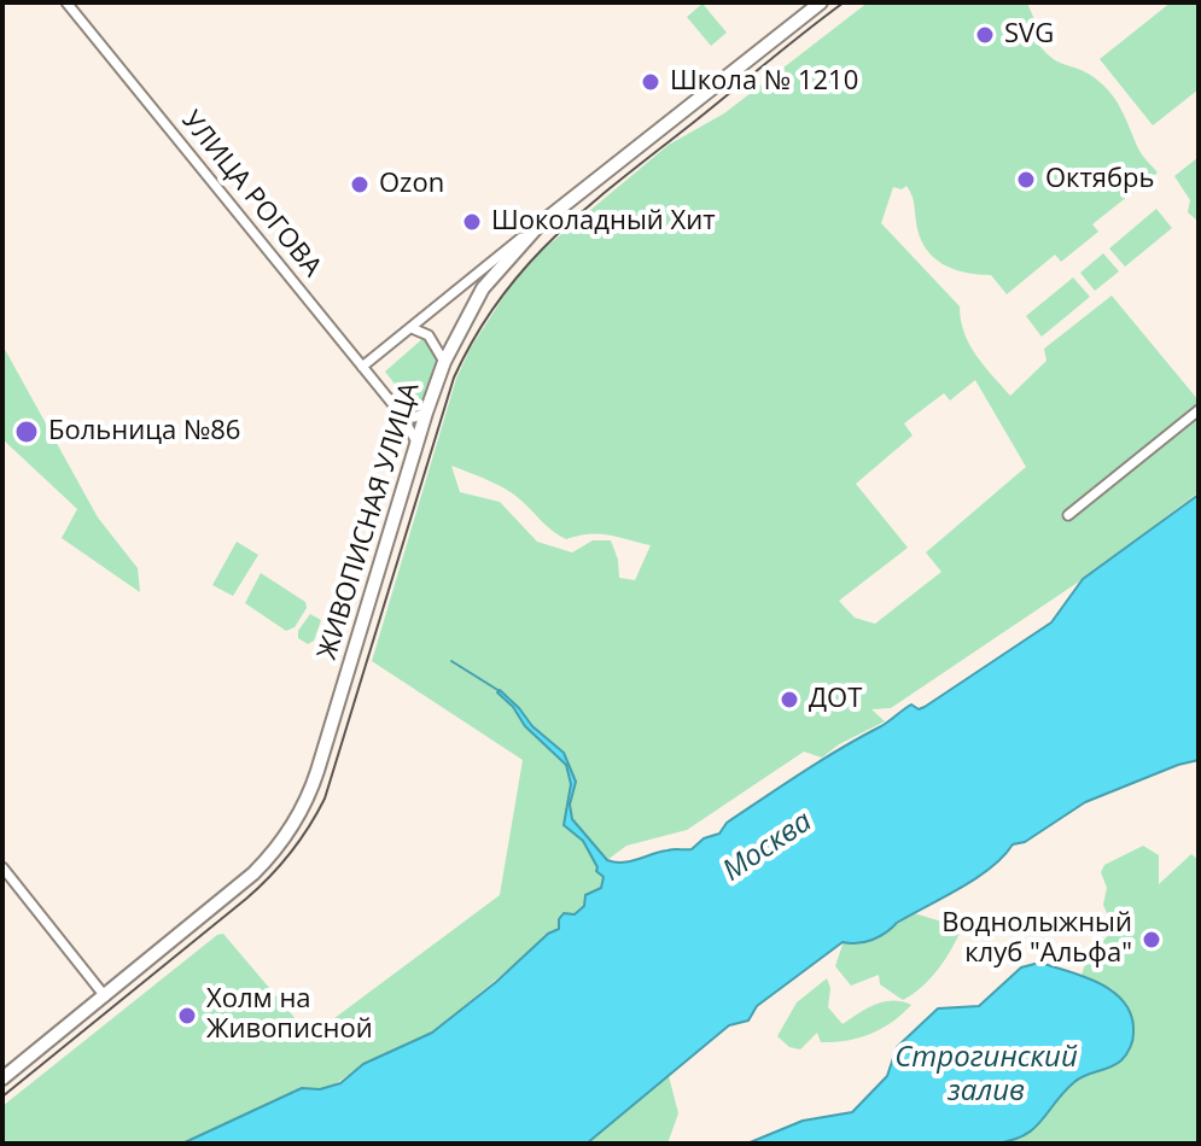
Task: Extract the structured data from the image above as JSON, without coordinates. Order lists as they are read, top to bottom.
{
  "streets": {
    "street": ["УЛИЦА РОГОВА", "ЖИВОПИСНАЯ УЛИЦА"]
  },
  "crossings": [
    ["УЛИЦА РОГОВА", "ЖИВОПИСНАЯ УЛИЦА"]
  ],
  "water": ["Москва", "Строгинский залив"],
  "places": [
    "SVG",
    "Школа № 1210",
    "Октябрь",
    "Ozon",
    "Шоколадный Хит",
    "Больница №86",
    "ДОТ",
    "Воднолыжный клуб \"Альфа\"",
    "Холм на Живописной"
  ]
}
